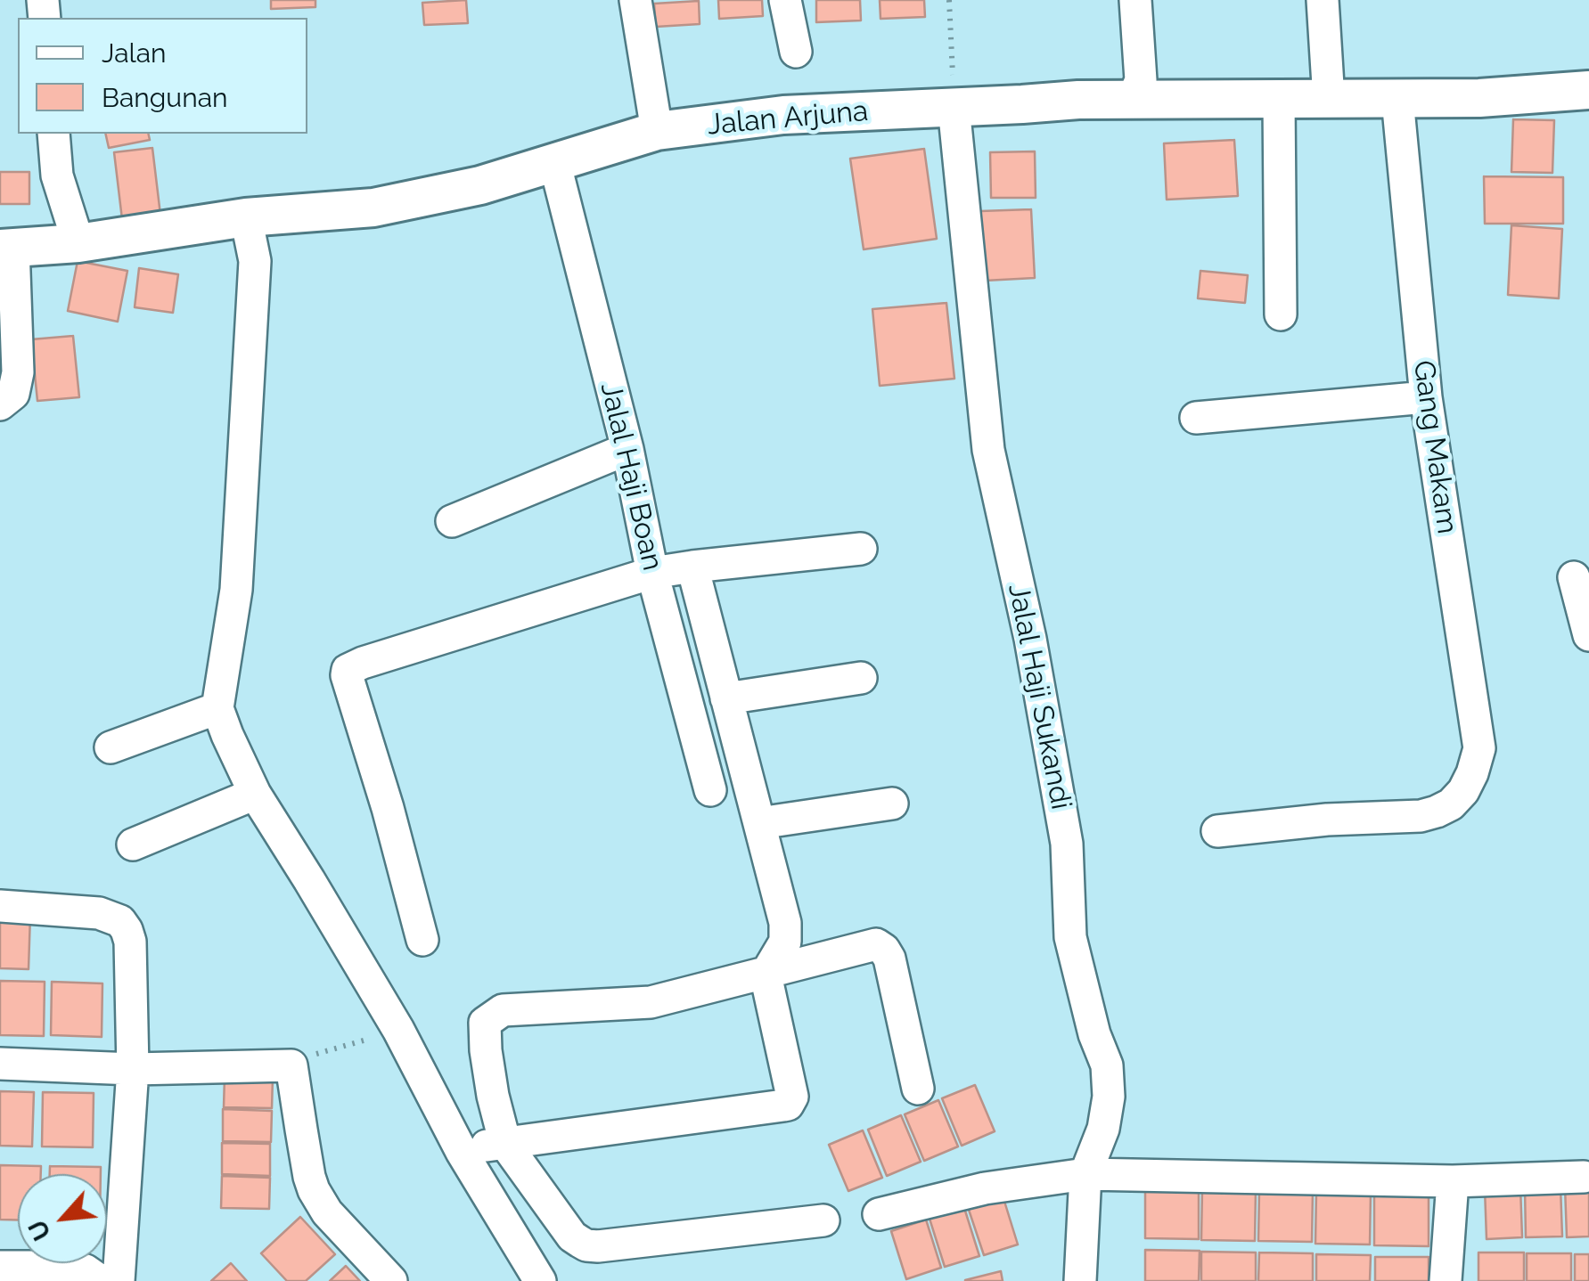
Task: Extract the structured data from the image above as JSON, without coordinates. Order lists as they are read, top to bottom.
{
  "streets": {
    "street": [
      "Jalan Arjuna",
      "Gang Makam",
      "Jalal Haji Boan",
      "Jalal Haji Sukandi"
    ]
  },
  "crossings": [
    ["Jalan Arjuna", "Gang Makam"],
    ["Jalan Arjuna", "Jalal Haji Boan"],
    ["Jalan Arjuna", "Jalal Haji Sukandi"]
  ],
  "legend": ["Jalan", "Bangunan"],
  "north": "bottom left"
}
